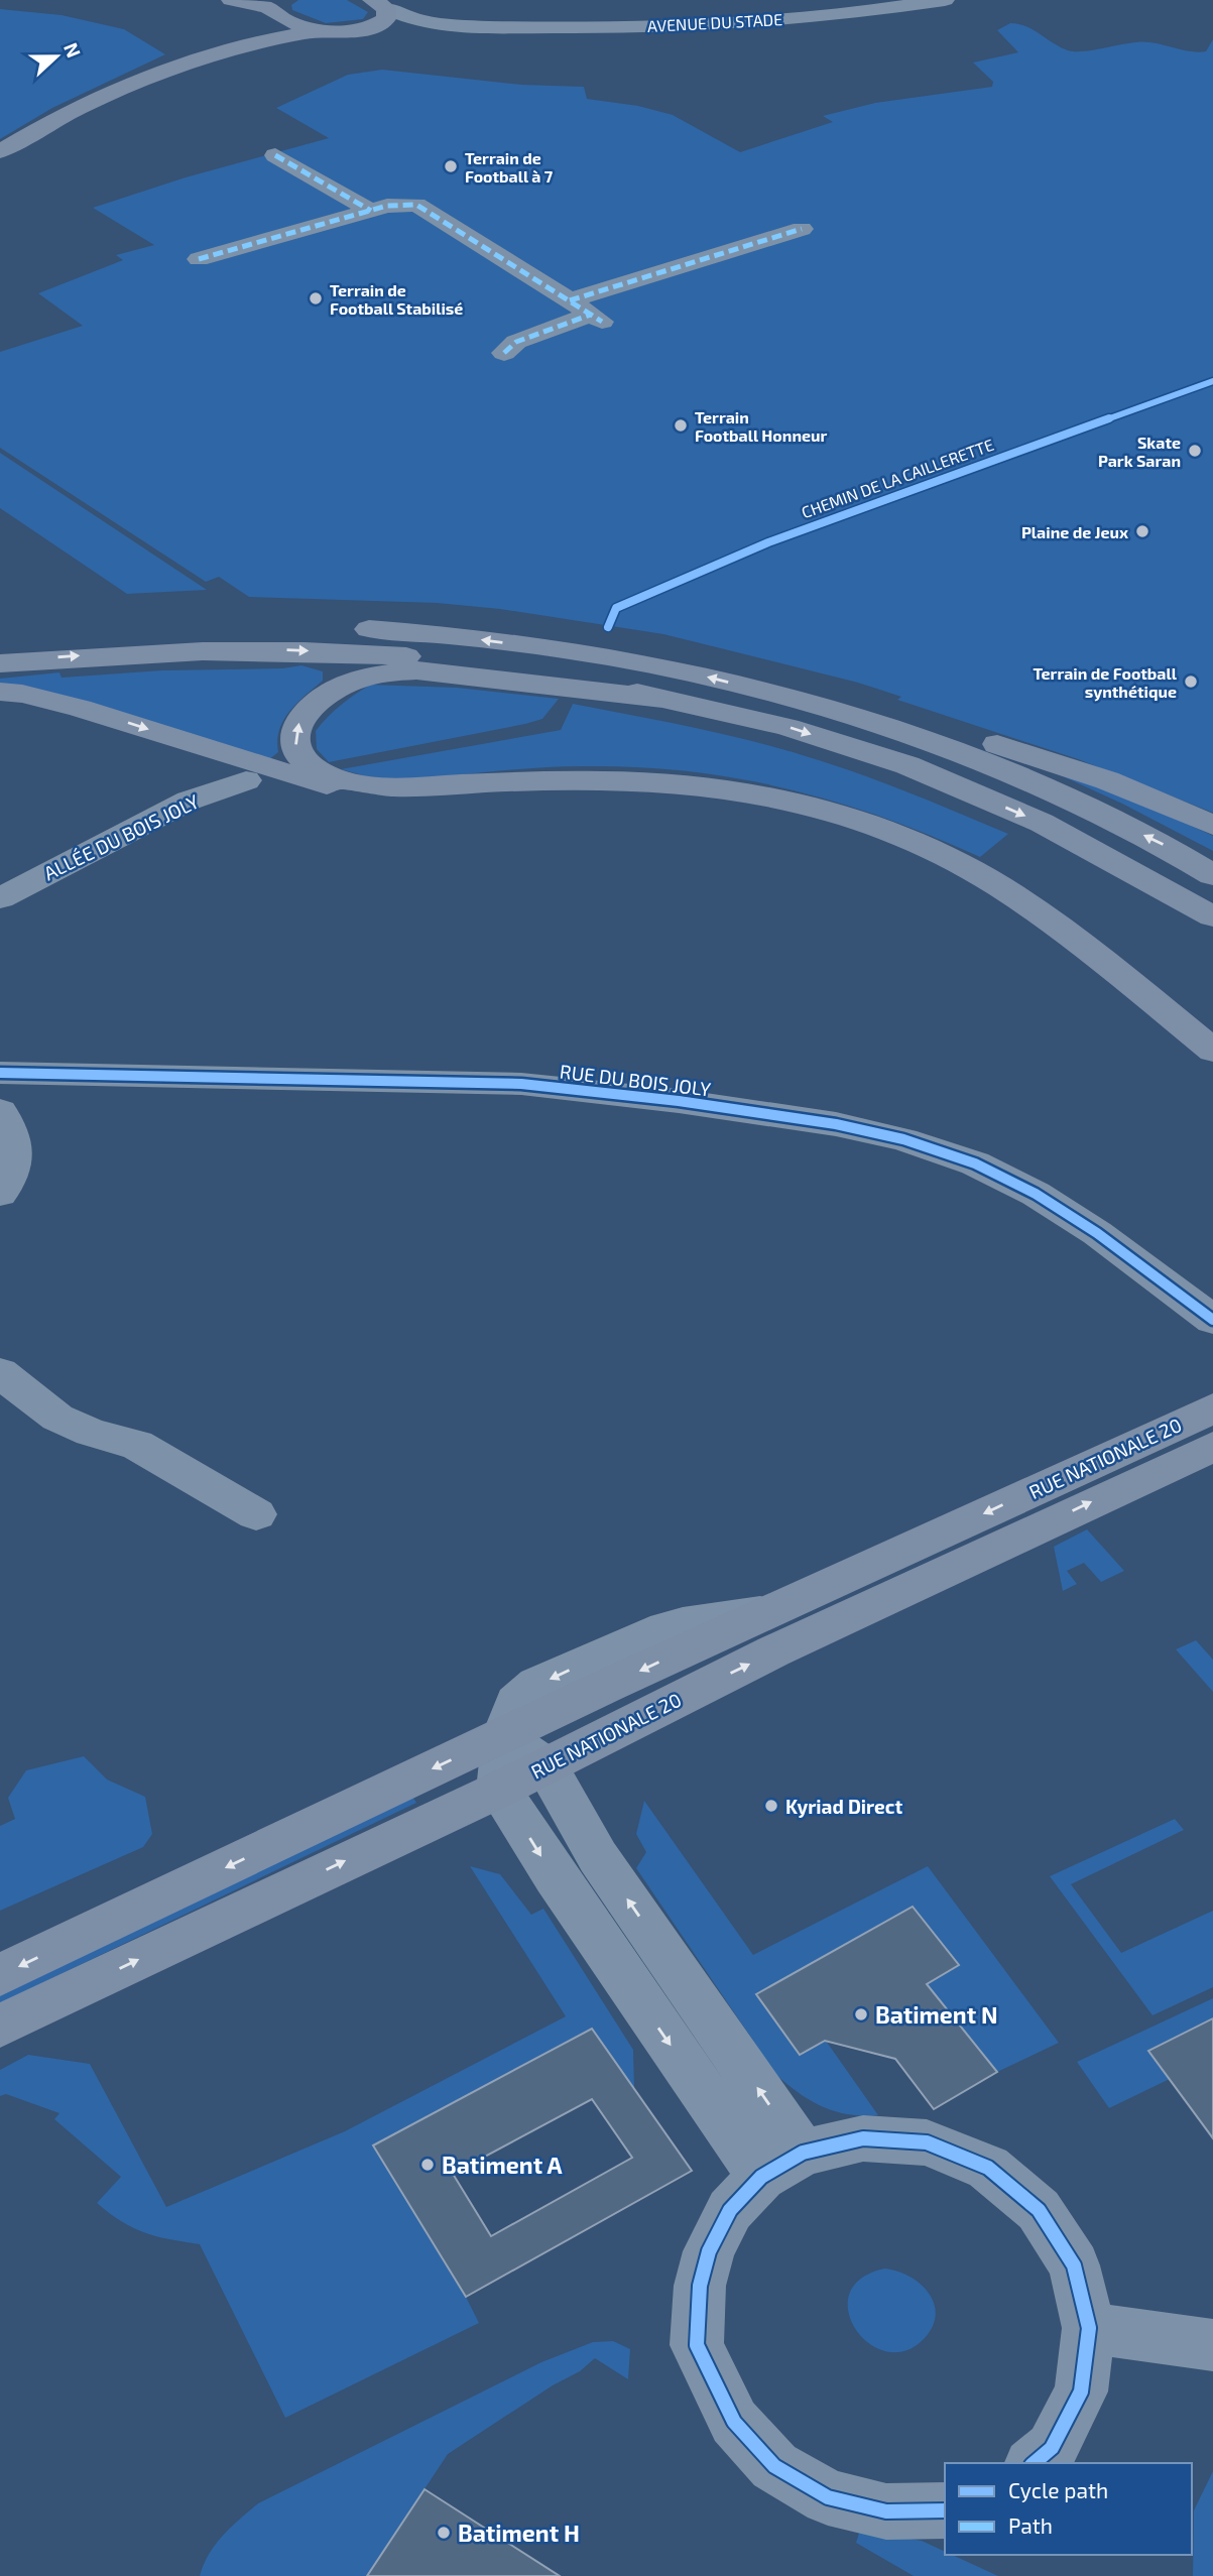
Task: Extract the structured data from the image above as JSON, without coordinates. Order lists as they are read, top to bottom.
{
  "streets": {
    "main road": ["RUE NATIONALE 20"],
    "street": ["AVENUE DU STADE", "ALLÉE DU BOIS JOLY", "RUE DU BOIS JOLY"],
    "cycle path": ["CHEMIN DE LA CAILLERETTE"]
  },
  "places": [
    "Terrain de Football à 7",
    "Terrain de Football Stabilisé",
    "Terrain Football Honneur",
    "Skate Park Saran",
    "Plaine de Jeux",
    "Terrain de Football synthétique",
    "Kyriad Direct",
    "Batiment N",
    "Batiment A",
    "Batiment H"
  ],
  "legend": ["Cycle path", "Path"],
  "north": "right"
}
